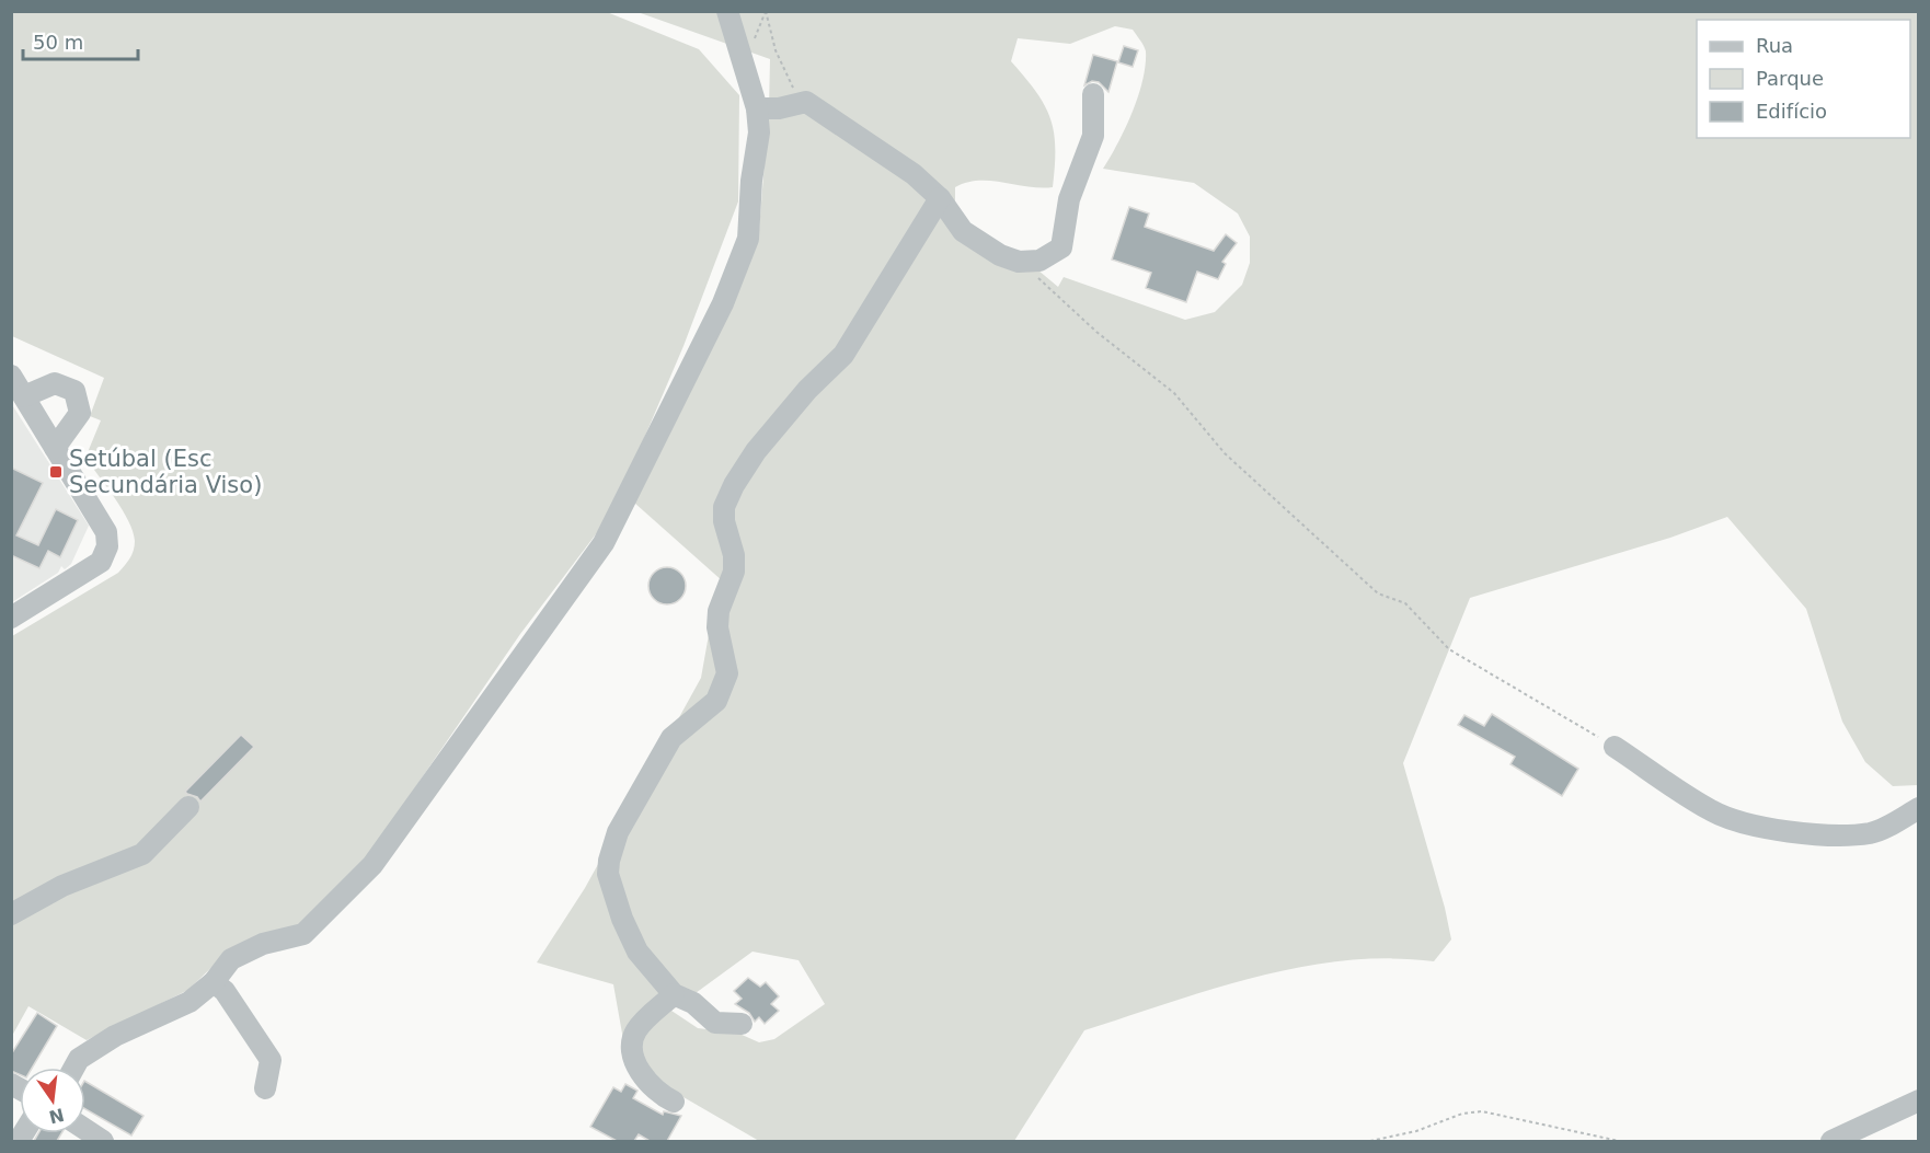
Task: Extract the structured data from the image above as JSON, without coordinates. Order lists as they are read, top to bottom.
{
  "places": {
    "transit": ["Setúbal (Esc Secundária Viso)"]
  },
  "legend": ["Rua", "Parque", "Edifício"],
  "scale_bar": "50 m",
  "north": "bottom"
}
